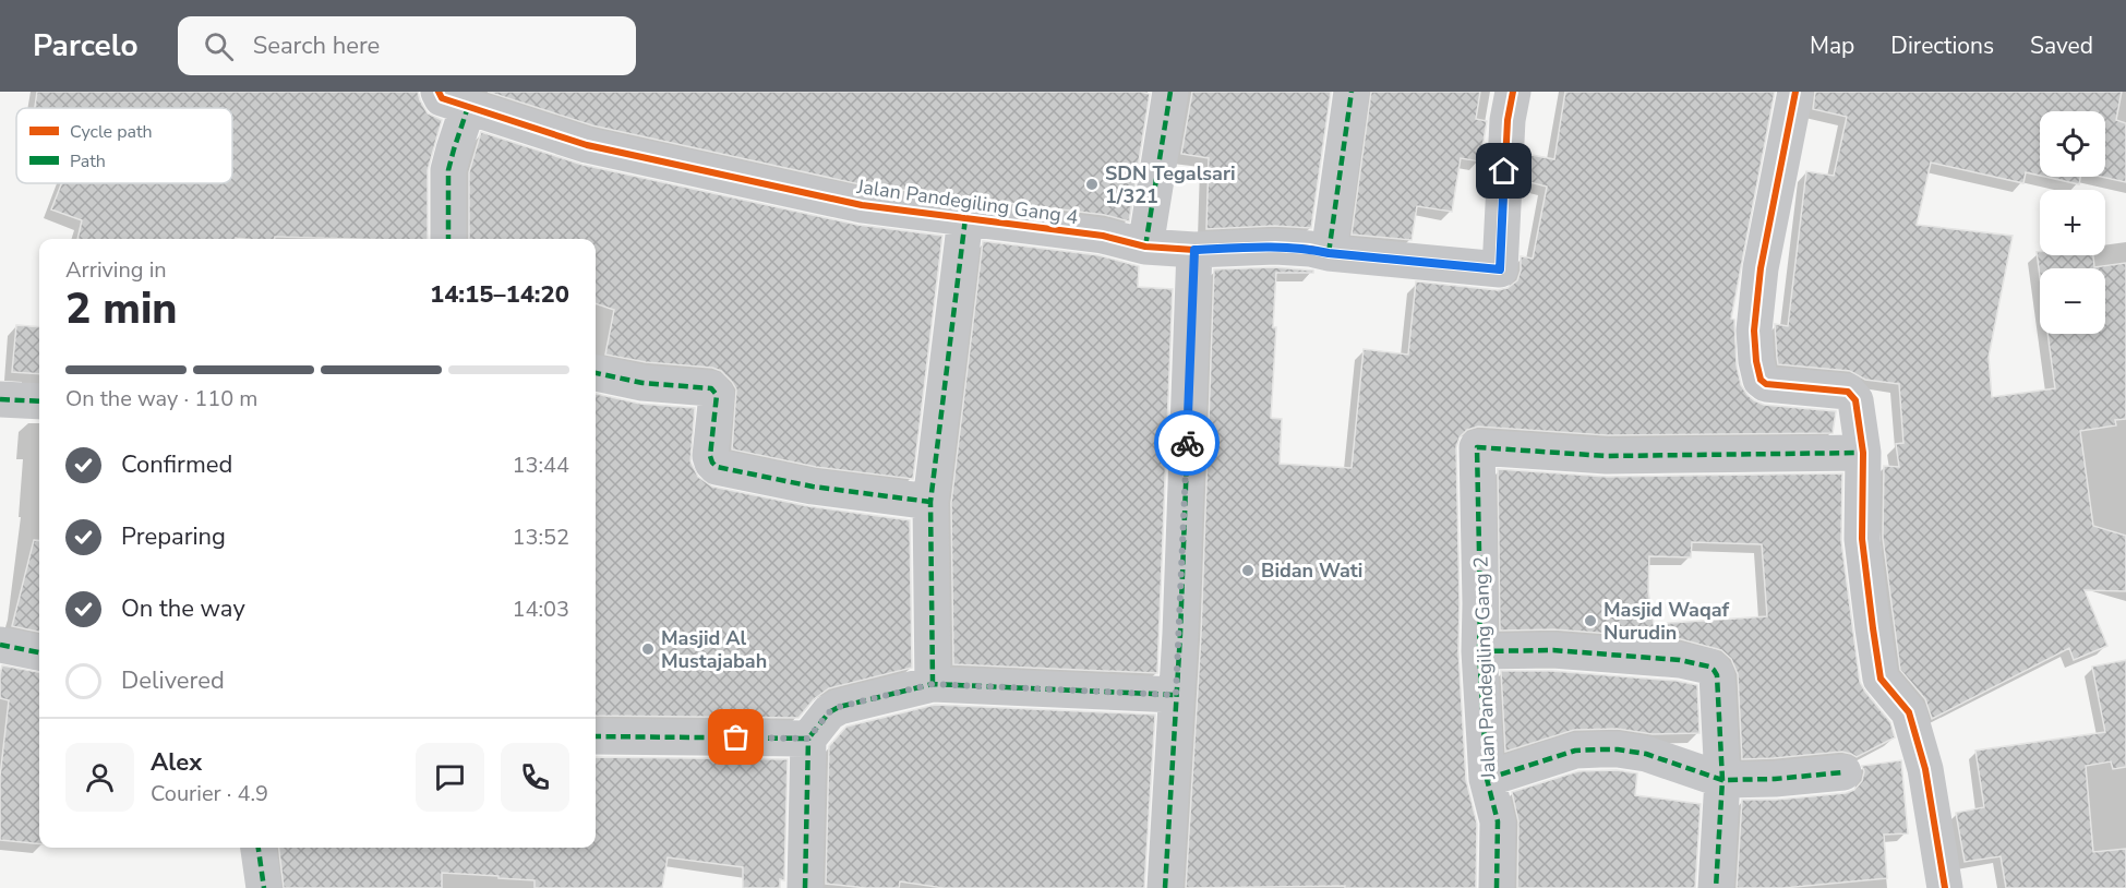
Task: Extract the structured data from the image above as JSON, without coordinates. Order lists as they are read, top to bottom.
{
  "streets": {
    "street": ["Jalan Pandegiling Gang 4", "Jalan Pandegiling Gang 2"]
  },
  "places": [
    "SDN Tegalsari 1/321",
    "Bidan Wati",
    "Masjid Waqaf Nurudin",
    "Masjid Al Mustajabah"
  ],
  "legend": ["Cycle path", "Path"],
  "page": {
    "header": "Parcelo",
    "search": "Search here",
    "nav": ["Map", "Directions", "Saved"],
    "map_buttons": ["+", "−"],
    "heading": ["2 min", "Arriving in", "14:15–14:20"],
    "panel": ["Alex", "Courier · 4.9"],
    "bar": "On the way · 110 m",
    "list": [
      ["Confirmed", "13:44"],
      ["Preparing", "13:52"],
      ["On the way", "14:03"],
      "Delivered"
    ]
  }
}
